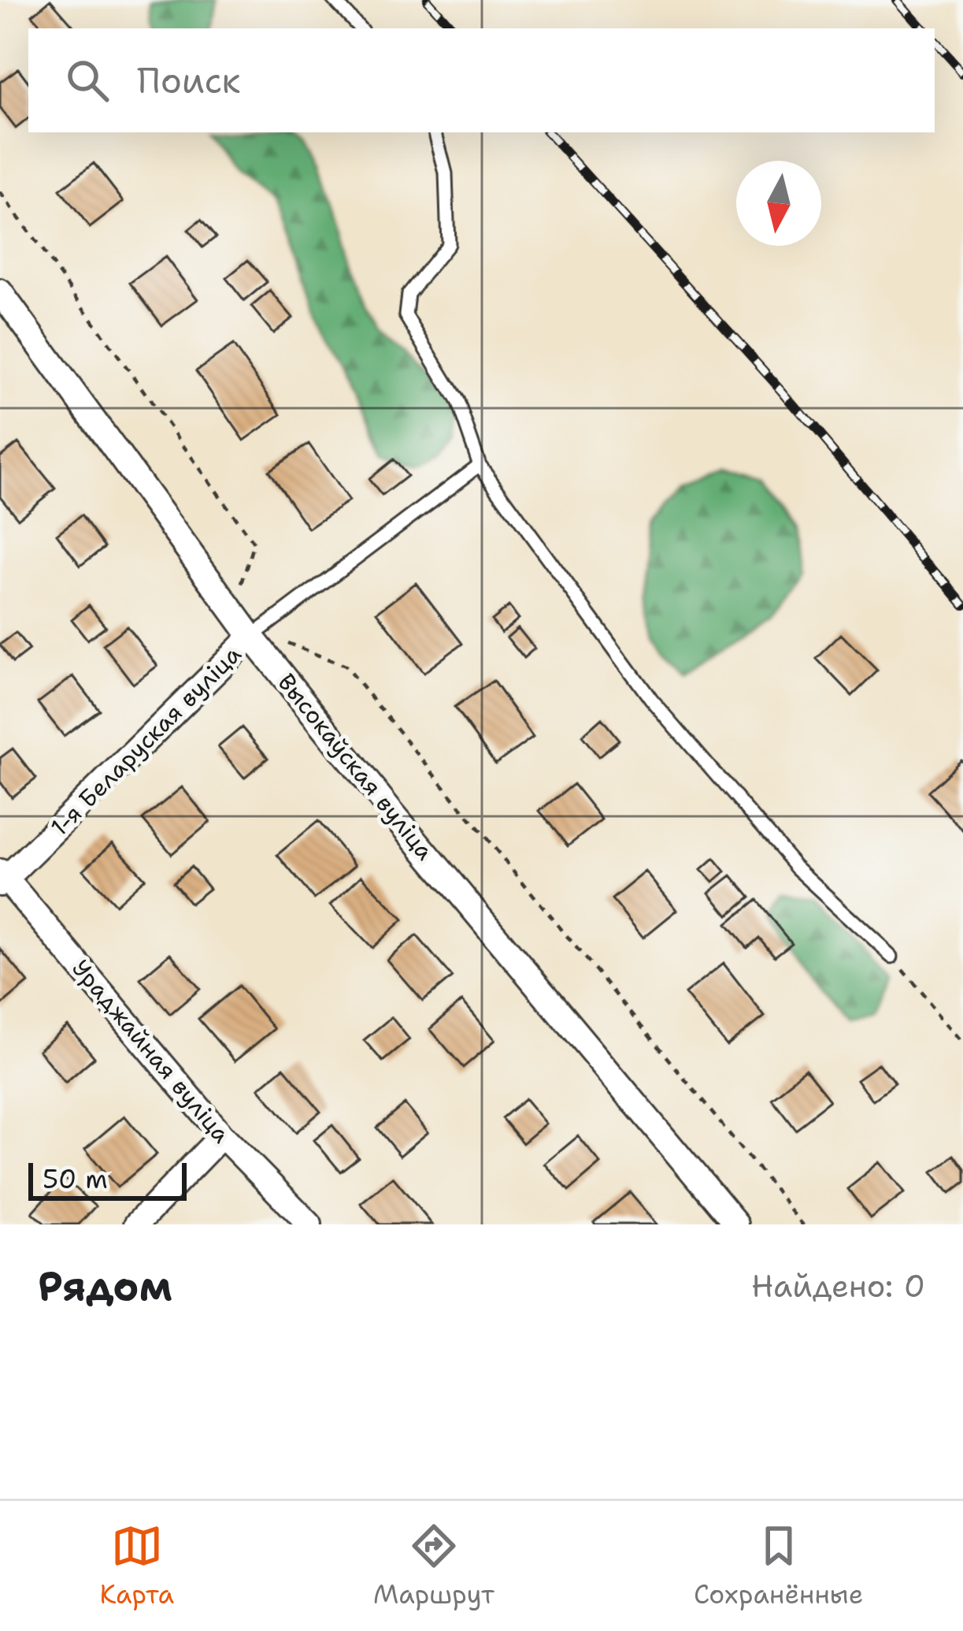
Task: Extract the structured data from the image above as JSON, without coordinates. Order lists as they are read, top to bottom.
{
  "streets": {
    "street": ["1-я Беларуская вуліца", "Высокаўская вуліца", "Ураджайная вуліца"]
  },
  "crossings": [
    ["1-я Беларуская вуліца", "Высокаўская вуліца"],
    ["1-я Беларуская вуліца", "Ураджайная вуліца"]
  ],
  "scale_bar": "50 m",
  "north": "bottom",
  "page": {
    "search": "Поиск",
    "scale": "50 m",
    "heading": ["Рядом", "Найдено: 0"],
    "nav": ["Карта", "Маршрут", "Сохранённые"]
  }
}
